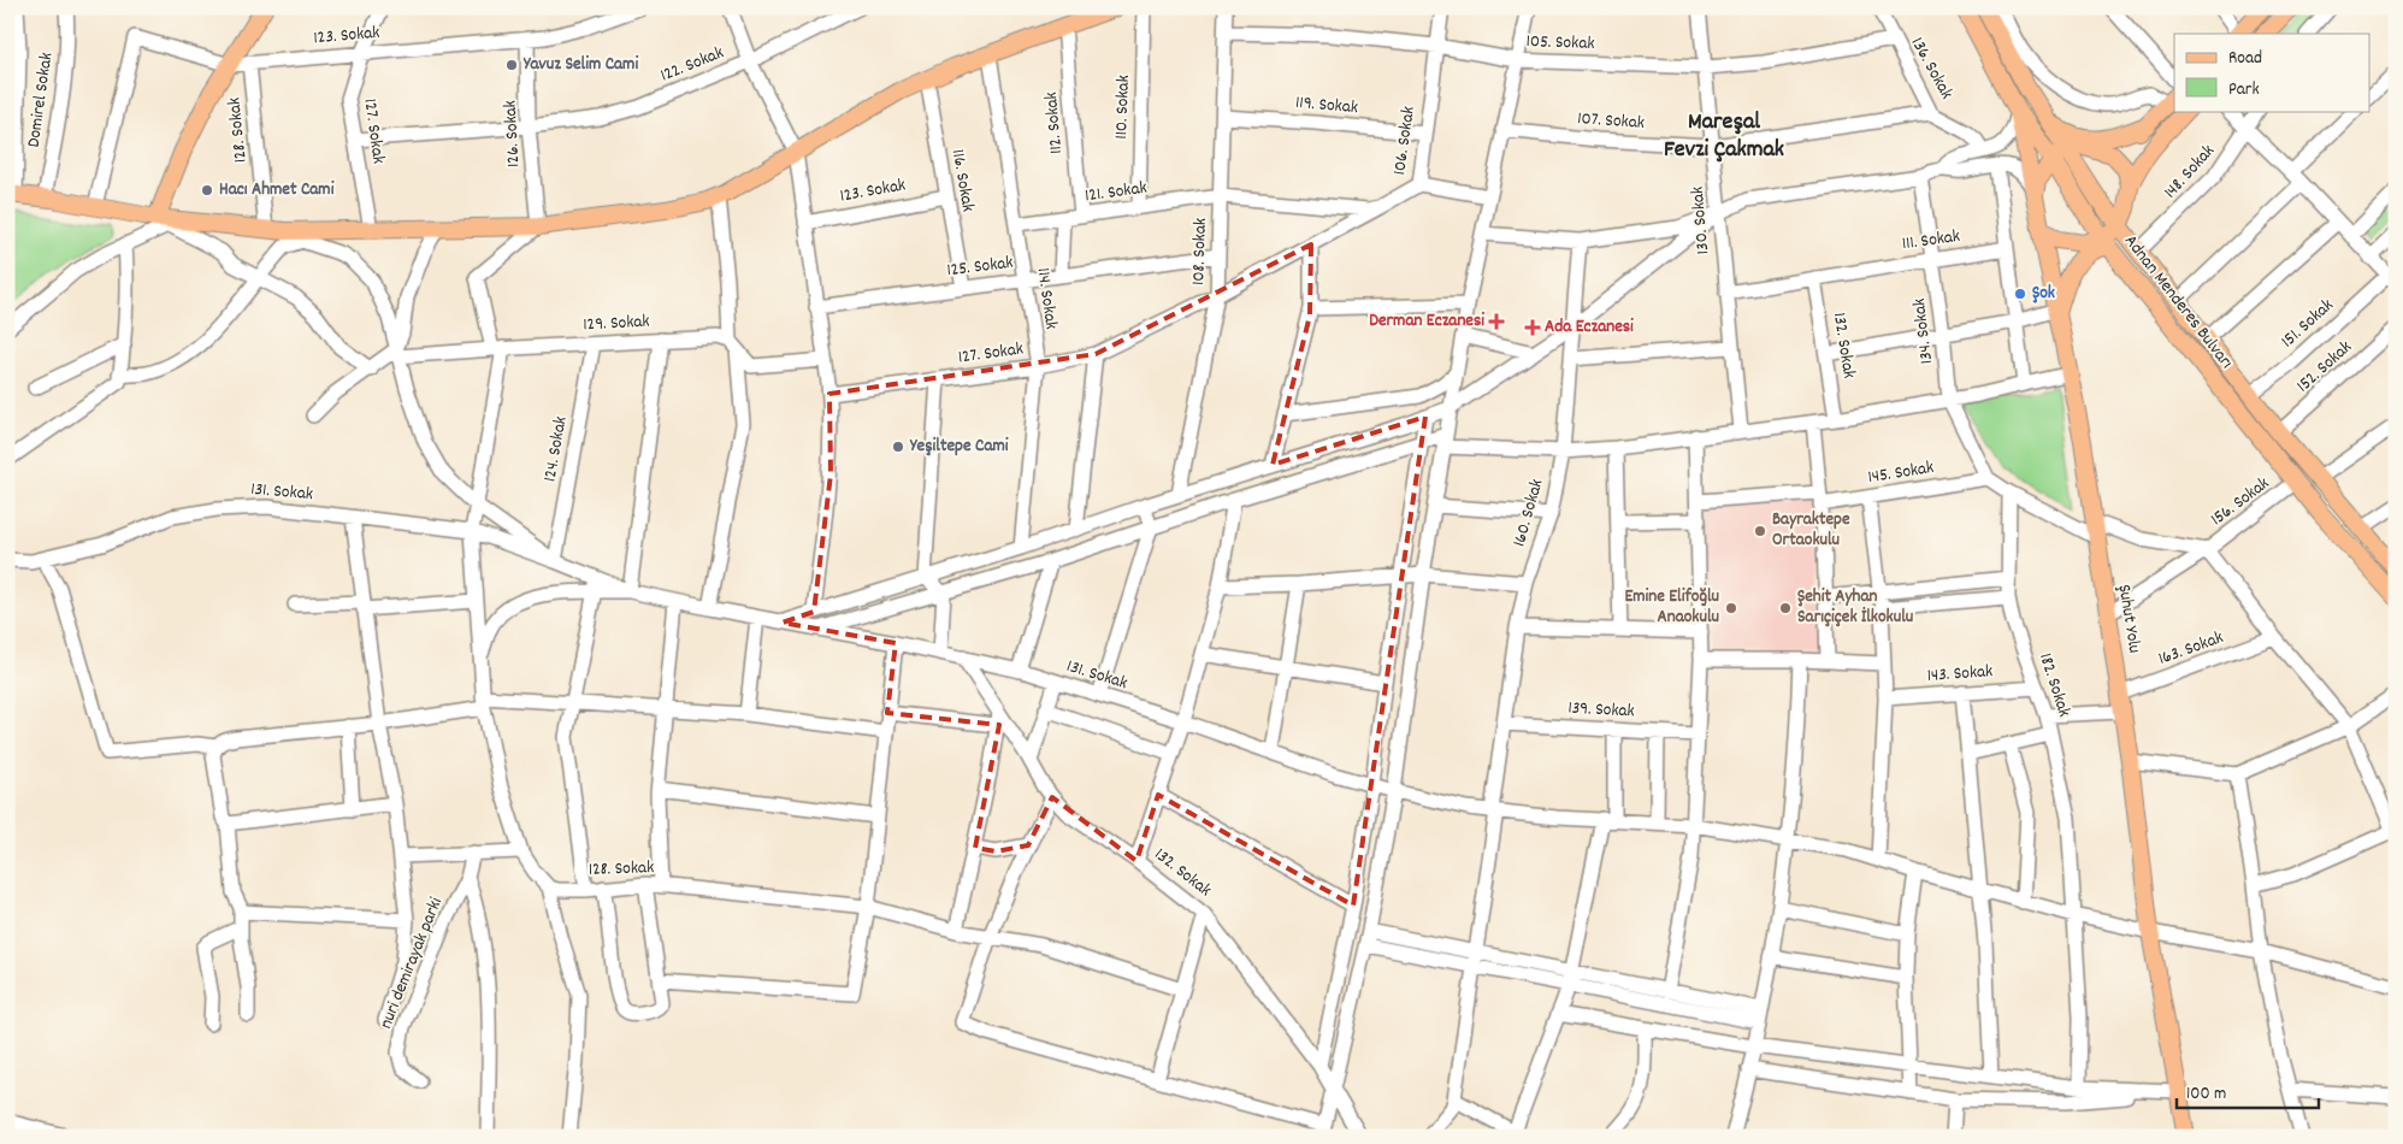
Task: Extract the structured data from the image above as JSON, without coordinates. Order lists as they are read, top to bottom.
{
  "streets": {
    "main road": ["Adnan Menderes Bulvarı", "Şuhut Yolu"],
    "street": [
      "123. Sokak",
      "105. Sokak",
      "122. Sokak",
      "136. Sokak",
      "Domirel Sokak",
      "119. Sokak",
      "110. Sokak",
      "107. Sokak",
      "112. Sokak",
      "128. Sokak",
      "127. Sokak",
      "126. Sokak",
      "106. Sokak",
      "148. Sokak",
      "116. Sokak",
      "121. Sokak",
      "130. Sokak",
      "111. Sokak",
      "108. Sokak",
      "125. Sokak",
      "114. Sokak",
      "129. Sokak",
      "151. Sokak",
      "134. Sokak",
      "132. Sokak",
      "152. Sokak",
      "124. Sokak",
      "145. Sokak",
      "131. Sokak",
      "156. Sokak",
      "160. Sokak",
      "163. Sokak",
      "143. Sokak",
      "182. Sokak",
      "139. Sokak",
      "nuri demirayak parki"
    ]
  },
  "crossings": [
    ["123. Sokak", "128. Sokak"],
    ["123. Sokak", "127. Sokak"],
    ["123. Sokak", "126. Sokak"],
    ["123. Sokak", "116. Sokak"],
    ["105. Sokak", "136. Sokak"],
    ["105. Sokak", "106. Sokak"],
    ["105. Sokak", "130. Sokak"],
    ["105. Sokak", "108. Sokak"],
    ["122. Sokak", "127. Sokak"],
    ["122. Sokak", "126. Sokak"],
    ["136. Sokak", "107. Sokak"],
    ["119. Sokak", "106. Sokak"],
    ["119. Sokak", "108. Sokak"],
    ["110. Sokak", "121. Sokak"],
    ["107. Sokak", "130. Sokak"],
    ["112. Sokak", "121. Sokak"],
    ["127. Sokak", "106. Sokak"],
    ["127. Sokak", "108. Sokak"],
    ["127. Sokak", "114. Sokak"],
    ["106. Sokak", "121. Sokak"],
    ["106. Sokak", "108. Sokak"],
    ["148. Sokak", "Adnan Menderes Bulvarı"],
    ["116. Sokak", "125. Sokak"],
    ["121. Sokak", "108. Sokak"],
    ["121. Sokak", "114. Sokak"],
    ["130. Sokak", "111. Sokak"],
    ["111. Sokak", "134. Sokak"],
    ["111. Sokak", "132. Sokak"],
    ["108. Sokak", "125. Sokak"],
    ["125. Sokak", "114. Sokak"],
    ["Adnan Menderes Bulvarı", "151. Sokak"],
    ["Adnan Menderes Bulvarı", "152. Sokak"],
    ["Adnan Menderes Bulvarı", "156. Sokak"],
    ["Adnan Menderes Bulvarı", "Şuhut Yolu"],
    ["129. Sokak", "124. Sokak"],
    ["134. Sokak", "145. Sokak"],
    ["132. Sokak", "131. Sokak"],
    ["124. Sokak", "131. Sokak"],
    ["131. Sokak", "160. Sokak"],
    ["131. Sokak", "Şuhut Yolu"],
    ["131. Sokak", "182. Sokak"],
    ["156. Sokak", "Şuhut Yolu"],
    ["160. Sokak", "139. Sokak"],
    ["Şuhut Yolu", "163. Sokak"],
    ["143. Sokak", "182. Sokak"]
  ],
  "districts": ["Mareşal Fevzi Çakmak"],
  "places": {
    "other": [
      "Yavuz Selim Cami",
      "Hacı Ahmet Cami",
      "Şok",
      "Yeşiltepe Cami",
      "Bayraktepe Ortaokulu",
      "Emine Elifoğlu Anaokulu",
      "Şehit Ayhan Sarıçiçek İlkokulu"
    ],
    "health": ["Derman Eczanesi", "Ada Eczanesi"]
  },
  "legend": ["Road", "Park"],
  "scale_bar": "100 m"
}
